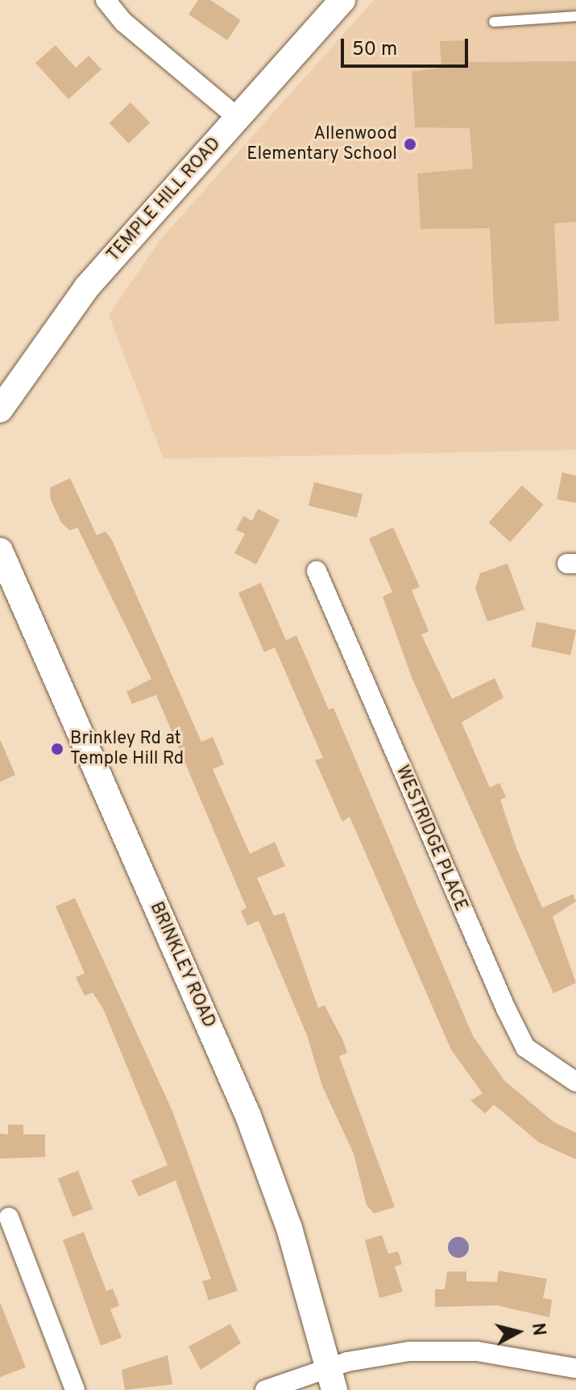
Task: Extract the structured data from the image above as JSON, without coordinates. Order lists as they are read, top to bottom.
{
  "streets": {
    "main road": ["TEMPLE HILL ROAD", "BRINKLEY ROAD"],
    "street": ["WESTRIDGE PLACE"]
  },
  "places": ["Allenwood Elementary School", "Brinkley Rd at Temple Hill Rd"],
  "scale_bar": "50 m",
  "north": "right"
}
